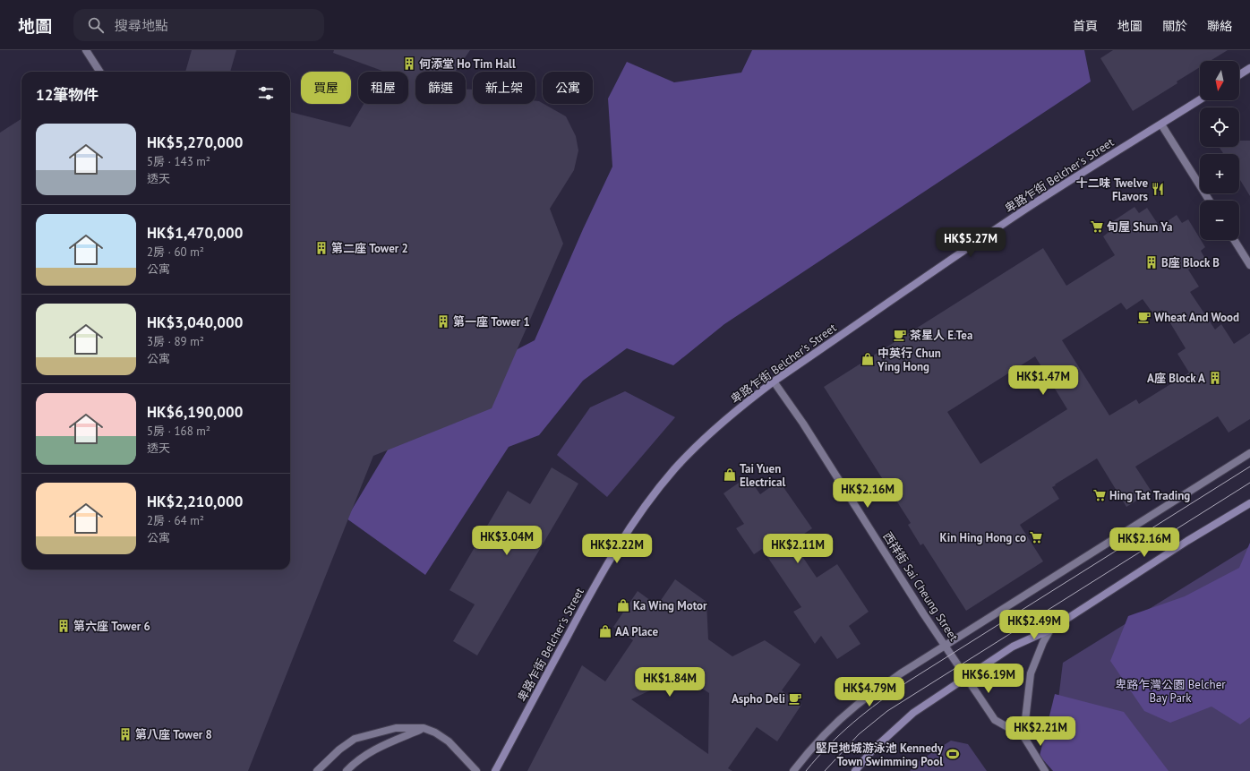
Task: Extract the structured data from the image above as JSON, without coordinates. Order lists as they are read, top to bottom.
{
  "streets": {
    "main road": ["卑路乍街 Belcher's Street"],
    "street": ["西祥街 Sai Cheung Street"]
  },
  "crossings": [
    ["卑路乍街 Belcher's Street", "西祥街 Sai Cheung Street"]
  ],
  "parks": ["卑路乍灣公園 Belcher Bay Park"],
  "places": {
    "building": [
      "何添堂 Ho Tim Hall",
      "第二座 Tower 2",
      "B座 Block B",
      "第一座 Tower 1",
      "A座 Block A",
      "第六座 Tower 6",
      "第八座 Tower 8"
    ],
    "restaurant": ["十二味 Twelve Flavors"],
    "supermarket": ["旬屋 Shun Ya", "Hing Tat Trading", "Kin Hing Hong co"],
    "cafe": ["Wheat And Wood", "茶星人 E.Tea", "Aspho Deli"],
    "shop": [
      "中英行 Chun Ying Hong",
      "Tai Yuen Electrical",
      "Ka Wing Motor",
      "AA Place"
    ],
    "sports": ["堅尼地城游泳池 Kennedy Town Swimming Pool"]
  },
  "north": "bottom",
  "page": {
    "header": "地圖",
    "search": "搜尋地點",
    "nav": [
      "首頁",
      "地圖",
      "關於",
      "聯絡"
    ],
    "map_buttons": ["+", "−"],
    "chip": [
      "買屋",
      "租屋",
      "篩選",
      "新上架",
      "公寓"
    ],
    "heading": "12筆物件",
    "list": [
      {
        "name": "HK$5,270,000",
        "note": "5房 · 143 m² · 透天"
      },
      {
        "name": "HK$1,470,000",
        "note": "2房 · 60 m² · 公寓"
      },
      {
        "name": "HK$3,040,000",
        "note": "3房 · 89 m² · 公寓"
      },
      {
        "name": "HK$6,190,000",
        "note": "5房 · 168 m² · 透天"
      },
      {
        "name": "HK$2,210,000",
        "note": "2房 · 64 m² · 公寓"
      }
    ],
    "price": [
      "HK$5.27M",
      "HK$1.47M",
      "HK$2.16M",
      "HK$3.04M",
      "HK$2.16M",
      "HK$2.22M",
      "HK$2.11M",
      "HK$2.49M",
      "HK$6.19M",
      "HK$1.84M",
      "HK$4.79M",
      "HK$2.21M"
    ]
  }
}
